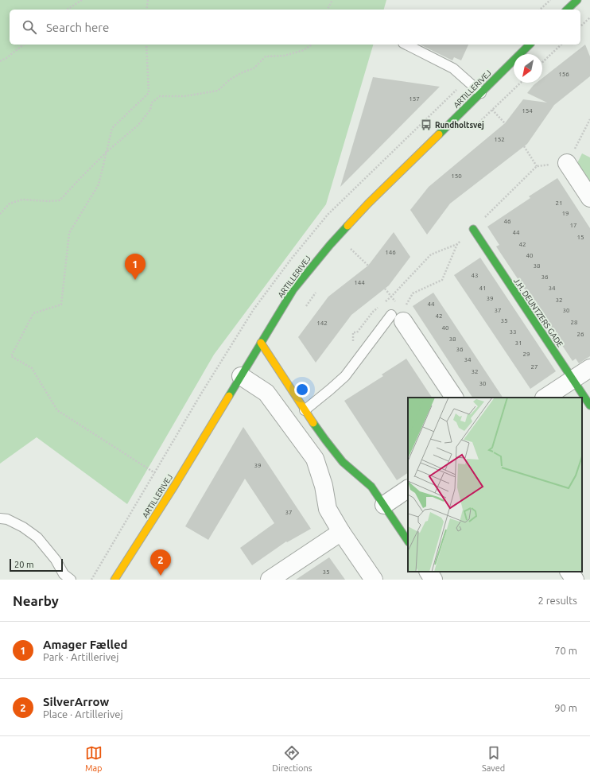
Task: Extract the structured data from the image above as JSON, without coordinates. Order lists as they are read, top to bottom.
{
  "streets": {
    "street": ["ARTILLERIVEJ", "J.H. DEUNTZERS GADE"]
  },
  "places": {
    "bus stop": ["Rundholtsvej"]
  },
  "house_numbers": [
    "156",
    "157",
    "154",
    "152",
    "150",
    "21",
    "19",
    "46",
    "17",
    "44",
    "15",
    "42",
    "146",
    "40",
    "38",
    "43",
    "36",
    "144",
    "41",
    "34",
    "39",
    "32",
    "44",
    "37",
    "30",
    "42",
    "35",
    "28",
    "142",
    "40",
    "33",
    "26",
    "38",
    "31",
    "36",
    "29",
    "34",
    "27",
    "32",
    "30",
    "39",
    "37",
    "35"
  ],
  "scale_bar": "20 m",
  "north": "bottom left",
  "page": {
    "search": "Search here",
    "pins": ["1", "2"],
    "scale": "20 m",
    "heading": ["Nearby", "2 results"],
    "list": [
      {
        "mark": "1",
        "name": "Amager Fælled",
        "note": "Park · Artillerivej",
        "value": "70 m"
      },
      {
        "mark": "2",
        "name": "SilverArrow",
        "note": "Place · Artillerivej",
        "value": "90 m"
      }
    ],
    "nav": ["Map", "Directions", "Saved"]
  }
}
